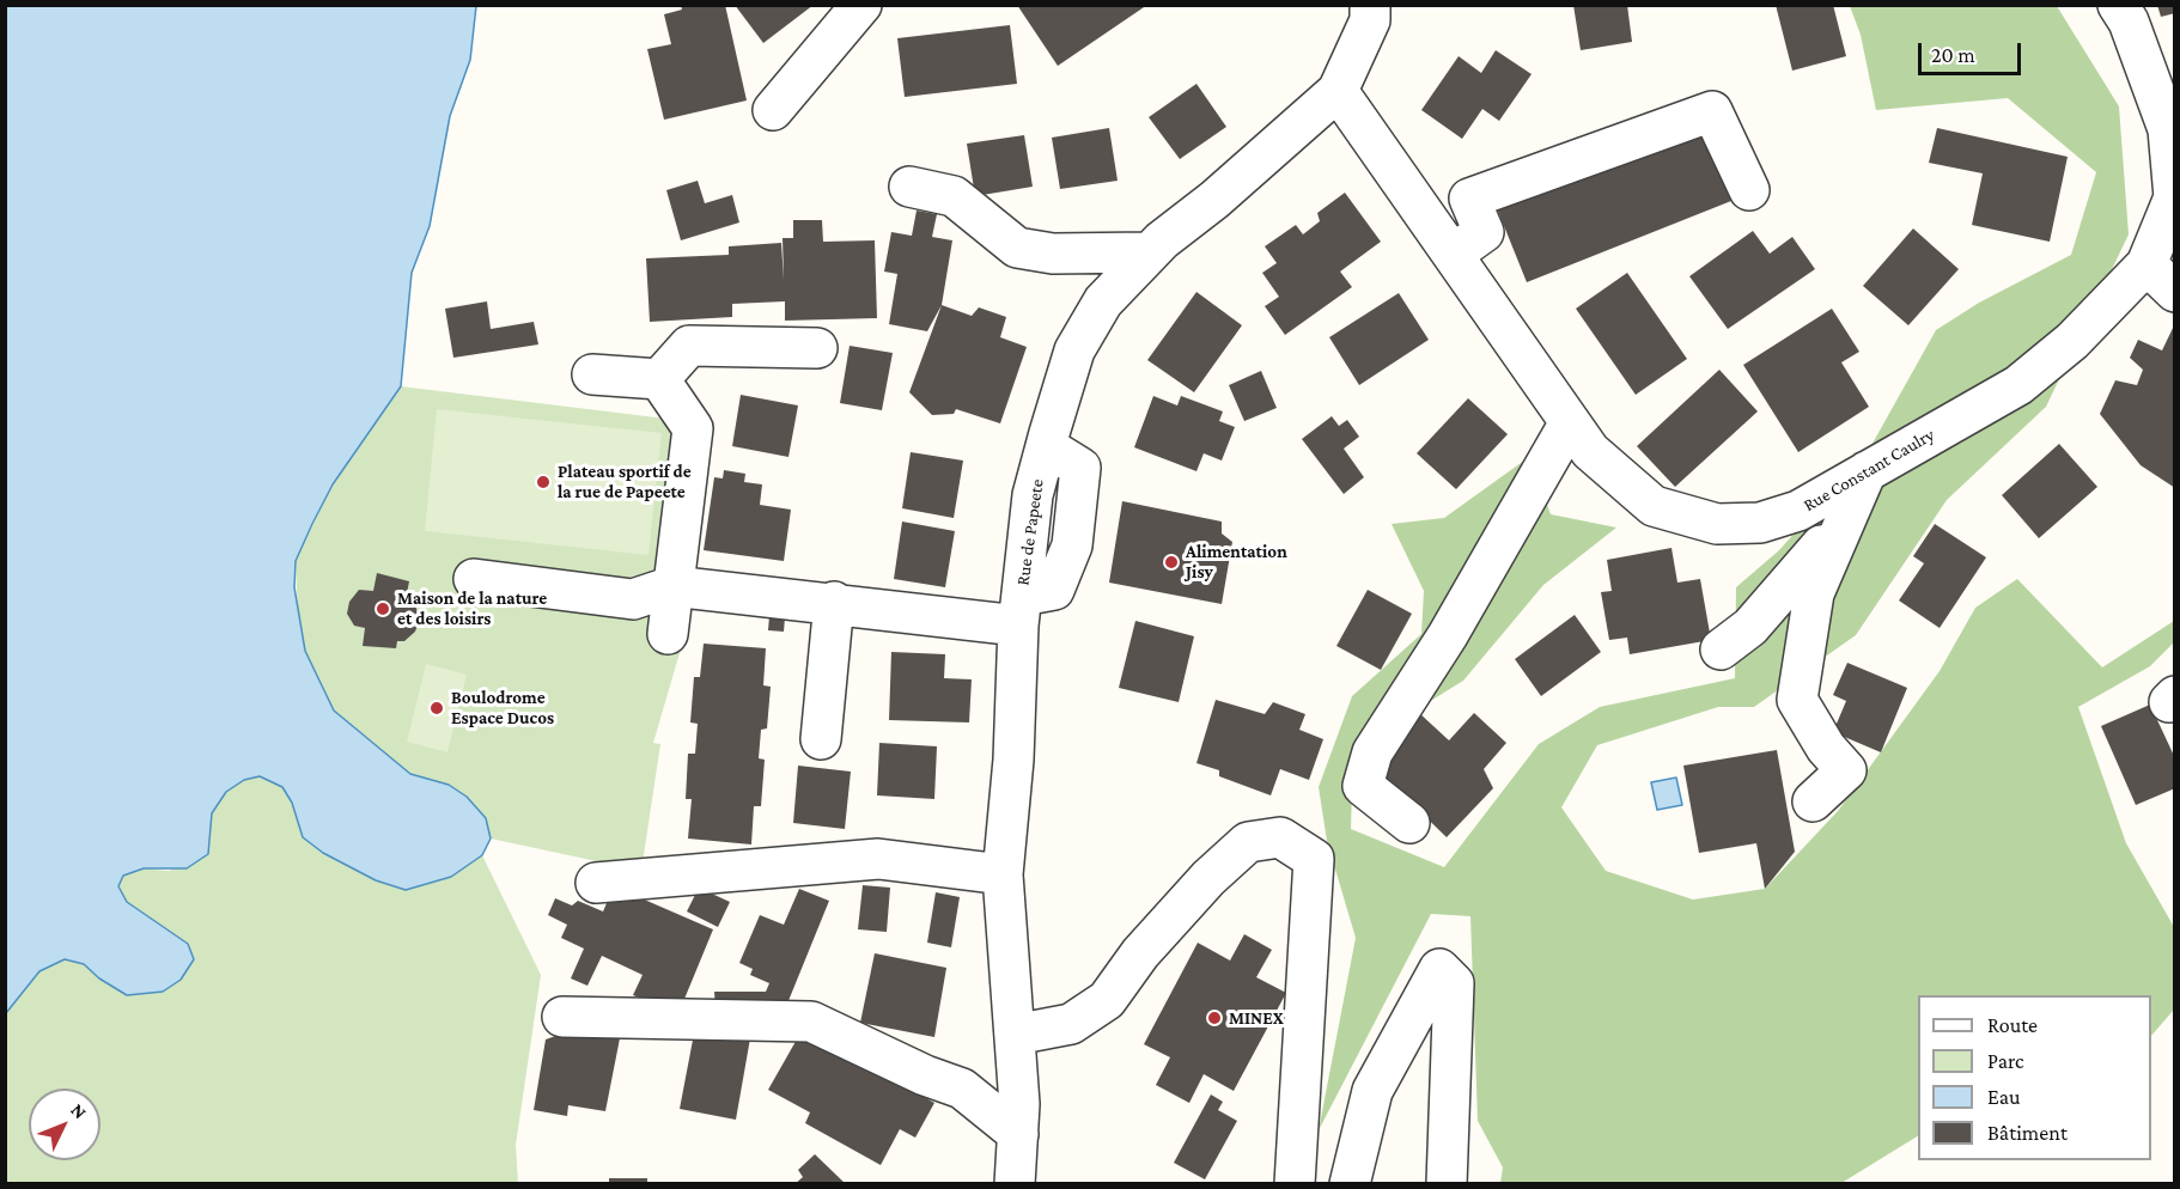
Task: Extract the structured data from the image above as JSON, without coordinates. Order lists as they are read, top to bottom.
{
  "streets": {
    "street": ["Rue Constant Caulry", "Rue de Papeete"]
  },
  "crossings": [
    ["Rue Constant Caulry", "Rue de Papeete"]
  ],
  "places": [
    "Plateau sportif de la rue de Papeete",
    "Alimentation Jisy",
    "Maison de la nature et des loisirs",
    "Boulodrome Espace Ducos",
    "MINEX"
  ],
  "legend": [
    "Route",
    "Parc",
    "Eau",
    "Bâtiment"
  ],
  "scale_bar": "20 m",
  "north": "top right"
}
